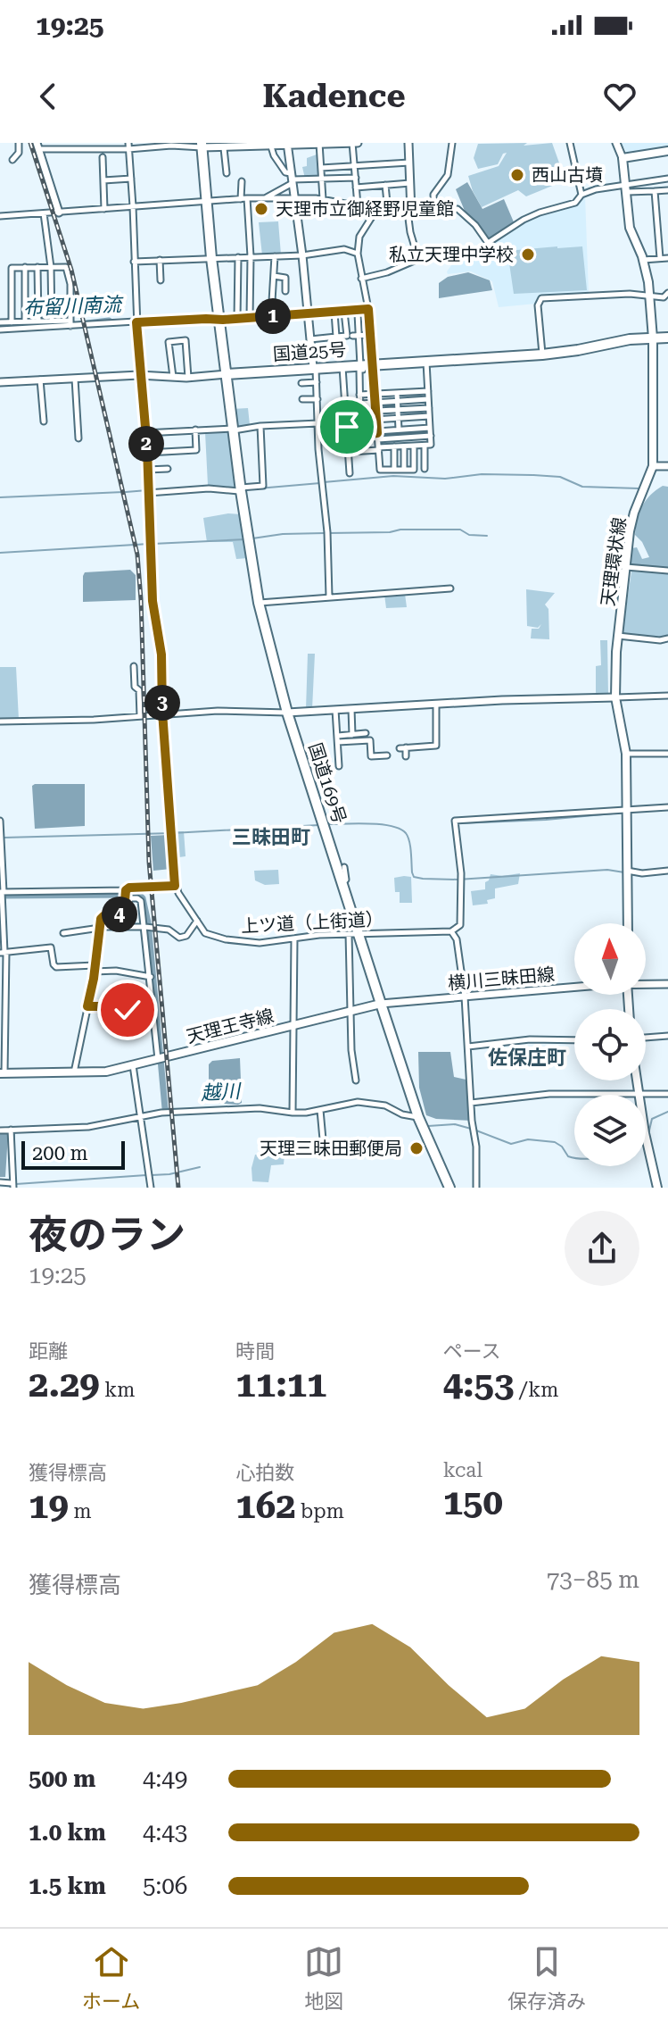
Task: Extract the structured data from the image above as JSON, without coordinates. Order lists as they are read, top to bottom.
{
  "streets": {
    "highway": ["国道25号", "国道169号"],
    "main road": ["天理環状線", "天理王寺線"],
    "street": ["上ツ道（上街道）", "横川三昧田線"]
  },
  "crossings": [
    ["国道25号", "天理環状線"],
    ["国道25号", "国道169号"],
    ["国道169号", "上ツ道（上街道）"],
    ["国道169号", "横川三昧田線"],
    ["国道169号", "天理王寺線"],
    ["横川三昧田線", "天理王寺線"]
  ],
  "districts": ["三昧田町", "佐保庄町"],
  "water": ["布留川南流", "越川"],
  "places": [
    "西山古墳",
    "天理市立御経野児童館",
    "私立天理中学校",
    "天理三昧田郵便局"
  ],
  "scale_bar": "200 m",
  "north": "top",
  "page": {
    "status": "19:25",
    "header": "Kadence",
    "pins": [
      "1",
      "2",
      "3",
      "4"
    ],
    "scale": "200 m",
    "heading": ["夜のラン", "19:25"],
    "stats": [
      ["距離", "2.29 km"],
      ["時間", "11:11"],
      ["ペース", "4:53 /km"],
      ["獲得標高", "19 m"],
      ["心拍数", "162 bpm"],
      ["kcal", "150"]
    ],
    "chart": ["獲得標高", "73–85 m"],
    "list": [
      {
        "name": "500 m",
        "note": "4:49"
      },
      {
        "name": "1.0 km",
        "note": "4:43"
      },
      {
        "name": "1.5 km",
        "note": "5:06"
      }
    ],
    "tabs": ["ホーム", "地図", "保存済み"]
  }
}
